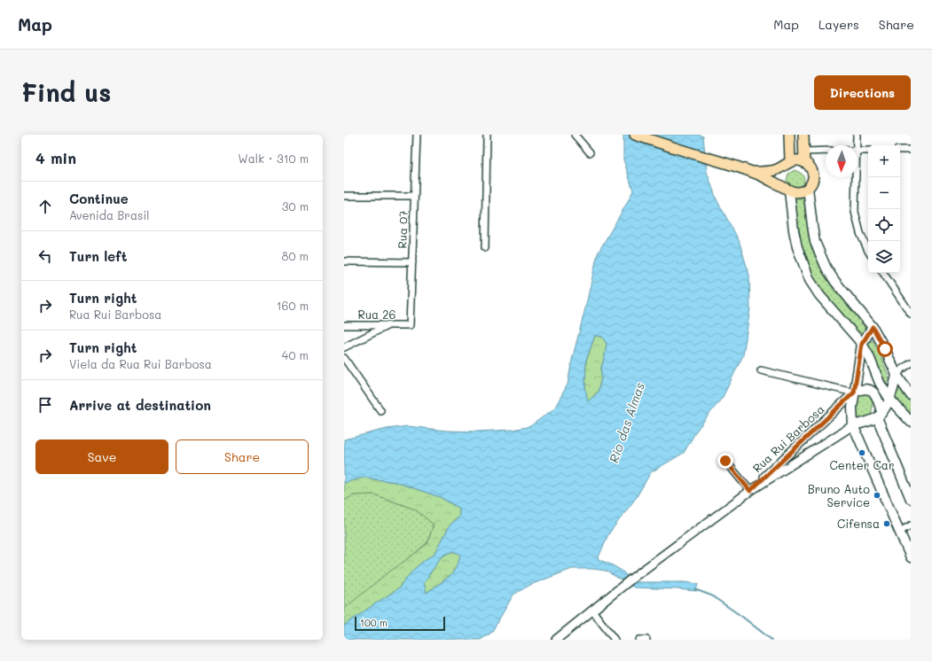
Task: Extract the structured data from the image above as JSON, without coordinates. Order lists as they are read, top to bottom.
{
  "streets": {
    "street": ["Rua 07", "Rua 26", "Rua Rui Barbosa"]
  },
  "crossings": [
    ["Rua 07", "Rua 26"]
  ],
  "water": ["Rio das Almas"],
  "places": ["Center Car", "Bruno Auto Service", "Cifensa"],
  "scale_bar": "100 m",
  "north": "bottom",
  "page": {
    "header": "Map",
    "nav": ["Map", "Layers", "Share"],
    "buttons": [
      "Directions",
      ["Save", "Share"]
    ],
    "title": "Find us",
    "heading": ["4 min", "Walk · 310 m"],
    "map_buttons": ["+", "−"],
    "list": [
      ["Continue", "Avenida Brasil", "30 m"],
      ["Turn left", "80 m"],
      ["Turn right", "Rua Rui Barbosa", "160 m"],
      ["Turn right", "Viela da Rua Rui Barbosa", "40 m"],
      "Arrive at destination"
    ],
    "scale": "100 m"
  }
}
